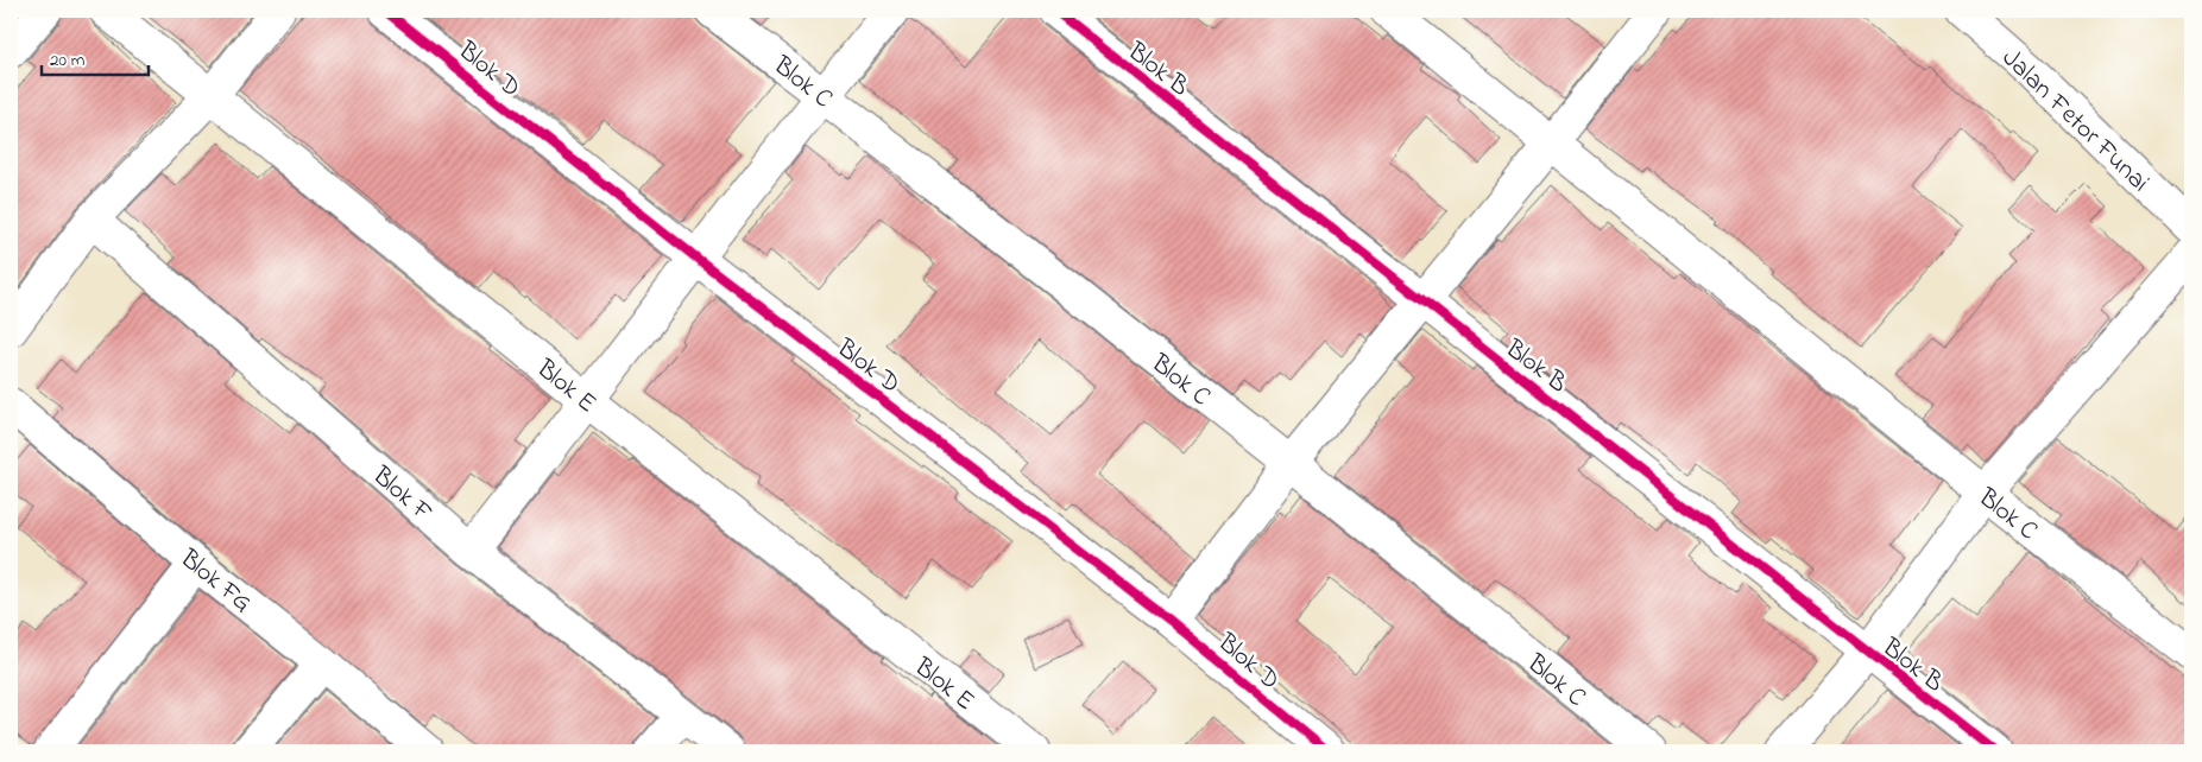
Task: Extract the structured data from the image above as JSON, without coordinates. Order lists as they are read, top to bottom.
{
  "streets": {
    "street": [
      "Blok D",
      "Blok B",
      "Blok C",
      "Jalan Fetor Funai",
      "Blok E",
      "Blok F",
      "Blok FG"
    ]
  },
  "scale_bar": "20 m"
}
